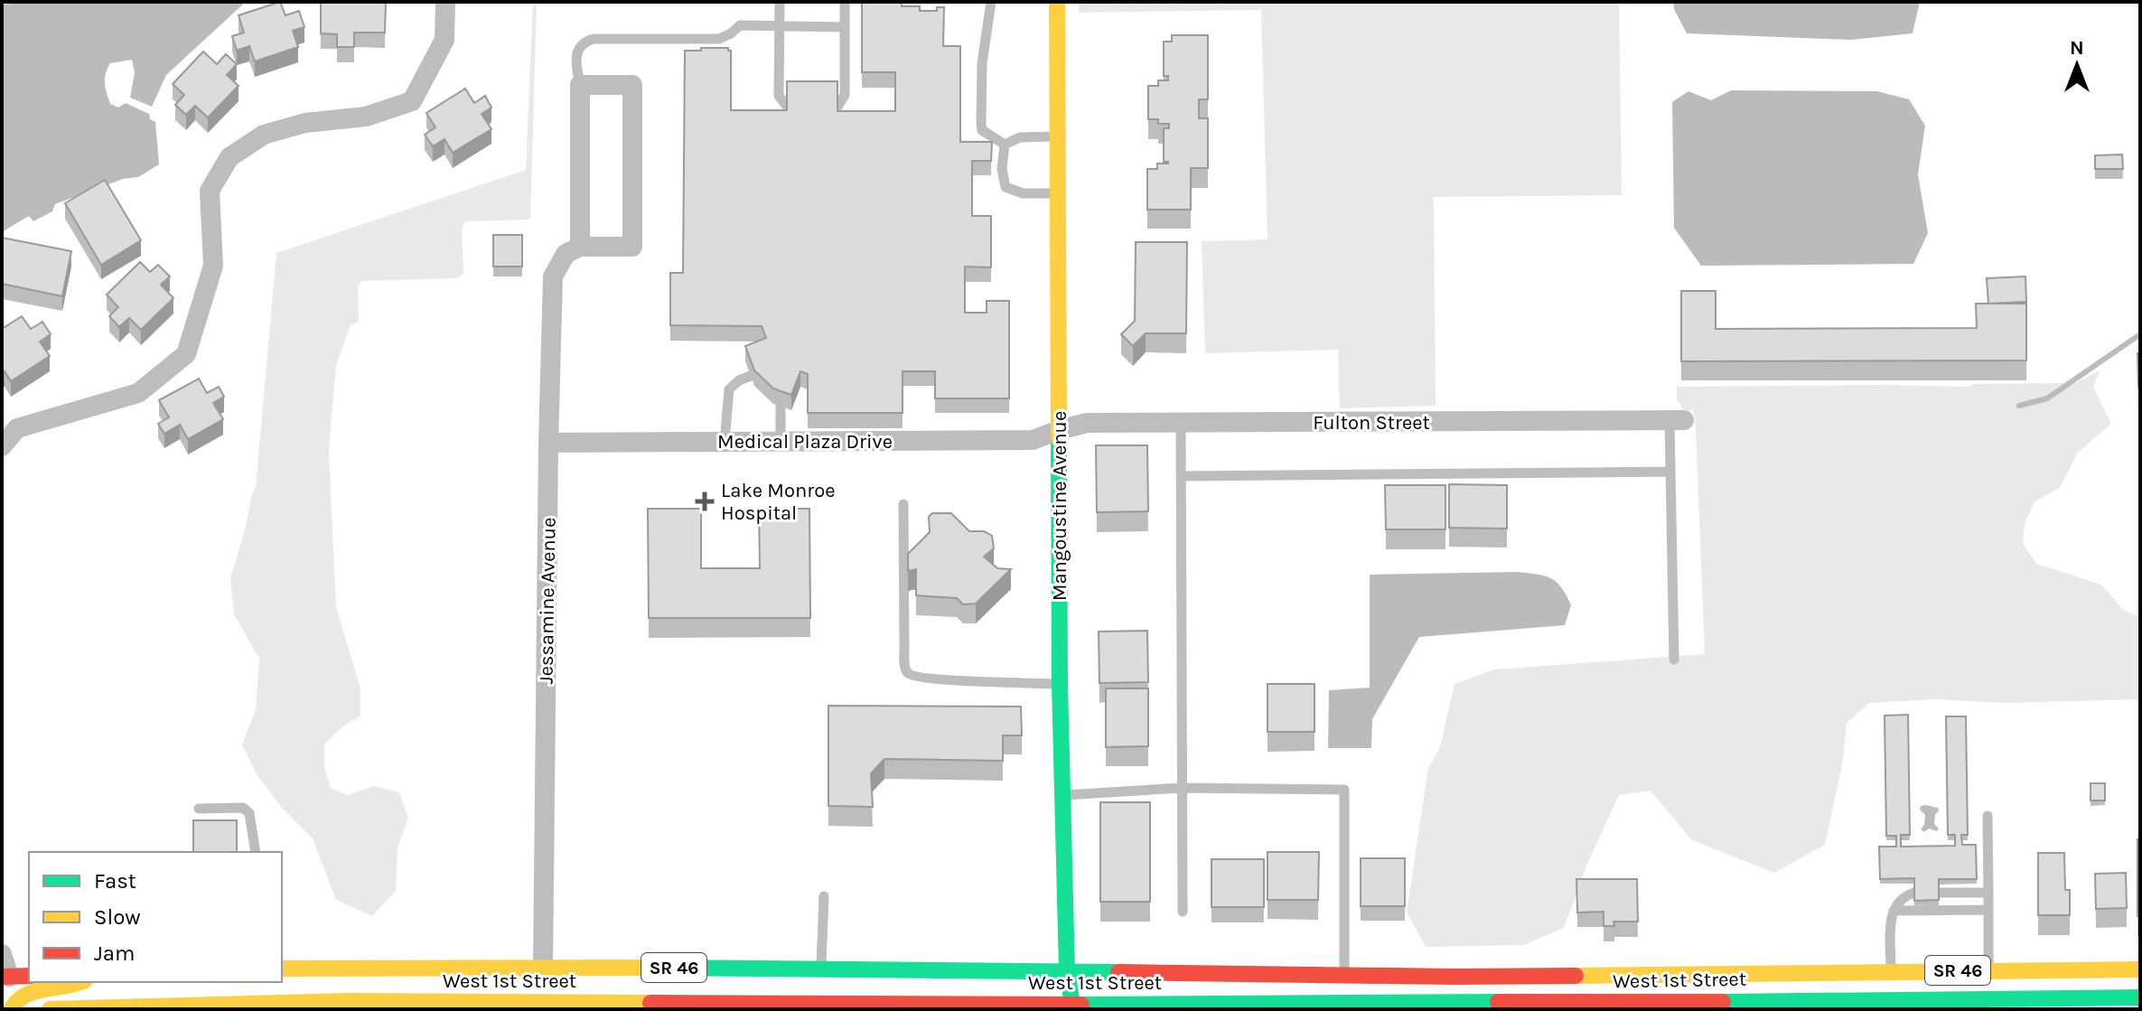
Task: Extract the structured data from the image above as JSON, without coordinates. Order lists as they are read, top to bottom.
{
  "streets": {
    "main road": ["Mangoustine Avenue", "SR 46", "West 1st Street"],
    "street": ["Fulton Street", "Medical Plaza Drive", "Jessamine Avenue"]
  },
  "crossings": [
    ["Fulton Street", "Medical Plaza Drive"],
    ["Fulton Street", "Mangoustine Avenue"],
    ["Medical Plaza Drive", "Mangoustine Avenue"],
    ["Medical Plaza Drive", "Jessamine Avenue"],
    ["Mangoustine Avenue", "West 1st Street"],
    ["Jessamine Avenue", "West 1st Street"]
  ],
  "places": {
    "health": ["Lake Monroe Hospital"]
  },
  "legend": ["Fast", "Slow", "Jam"],
  "north": "top"
}
